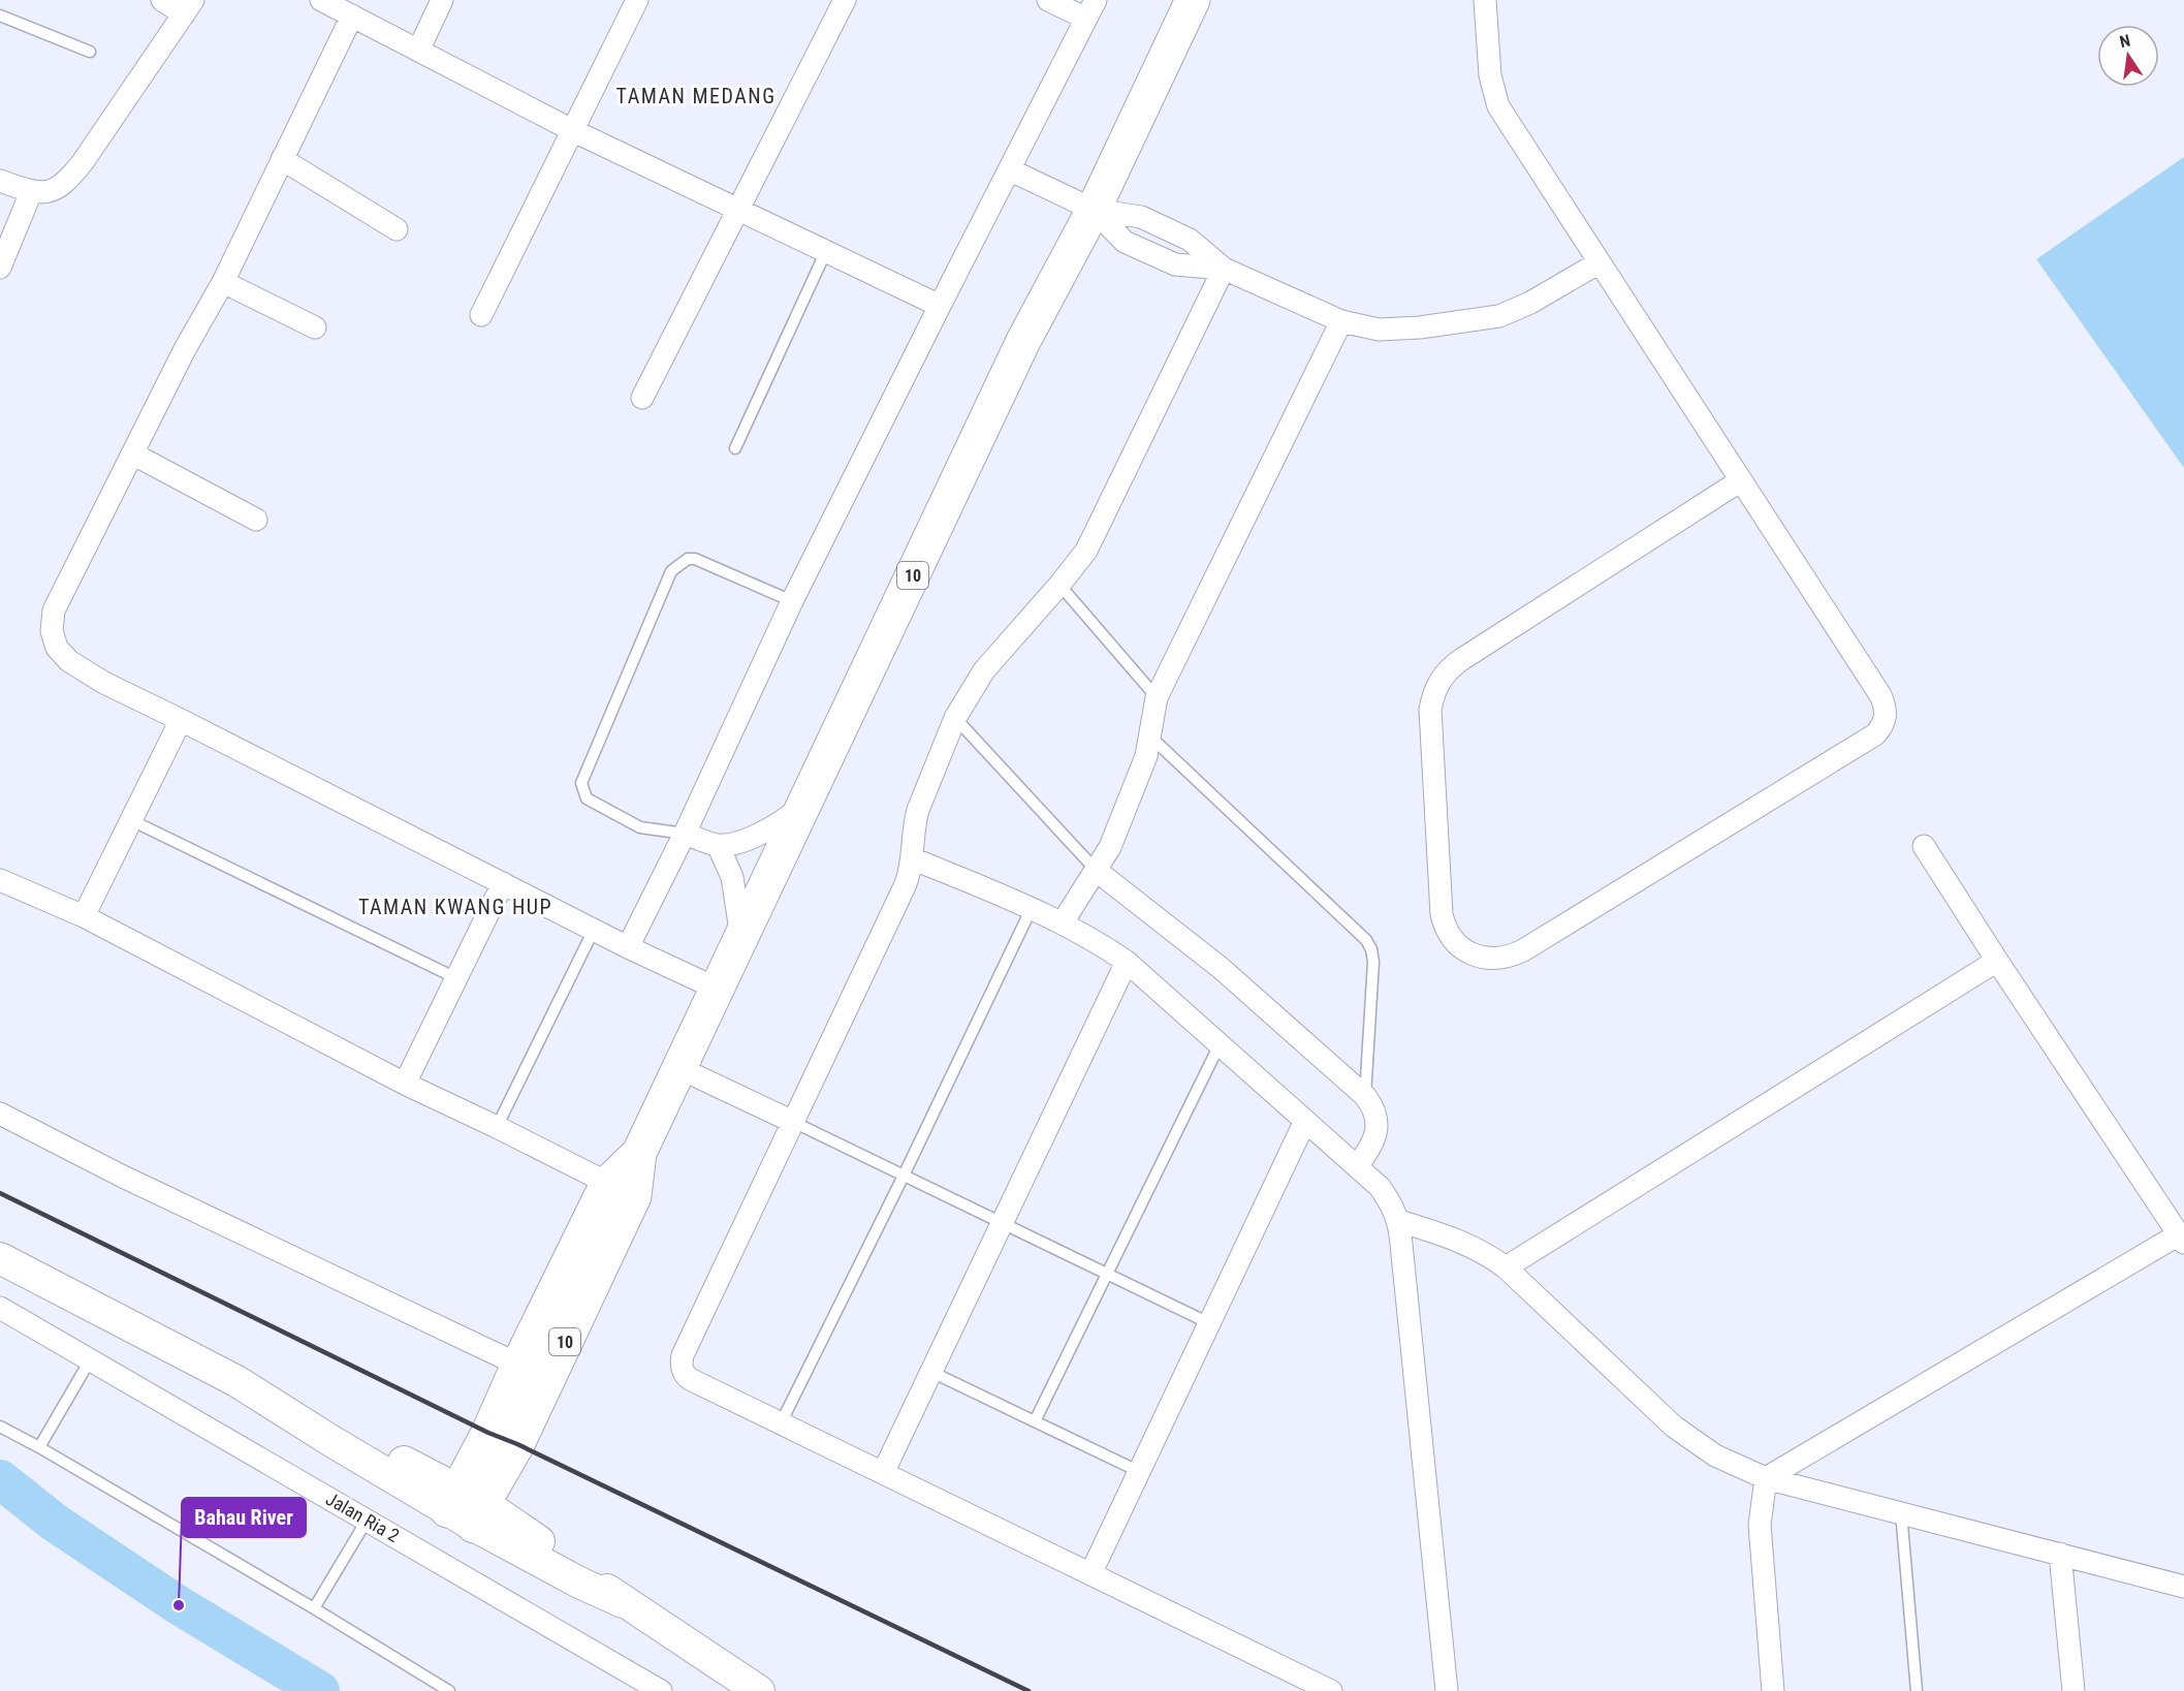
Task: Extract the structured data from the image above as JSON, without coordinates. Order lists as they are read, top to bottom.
{
  "streets": {
    "main road": ["10"],
    "street": ["Jalan Ria 2"]
  },
  "districts": ["TAMAN MEDANG", "TAMAN KWANG HUP"],
  "places": ["Bahau River"],
  "north": "top"
}
